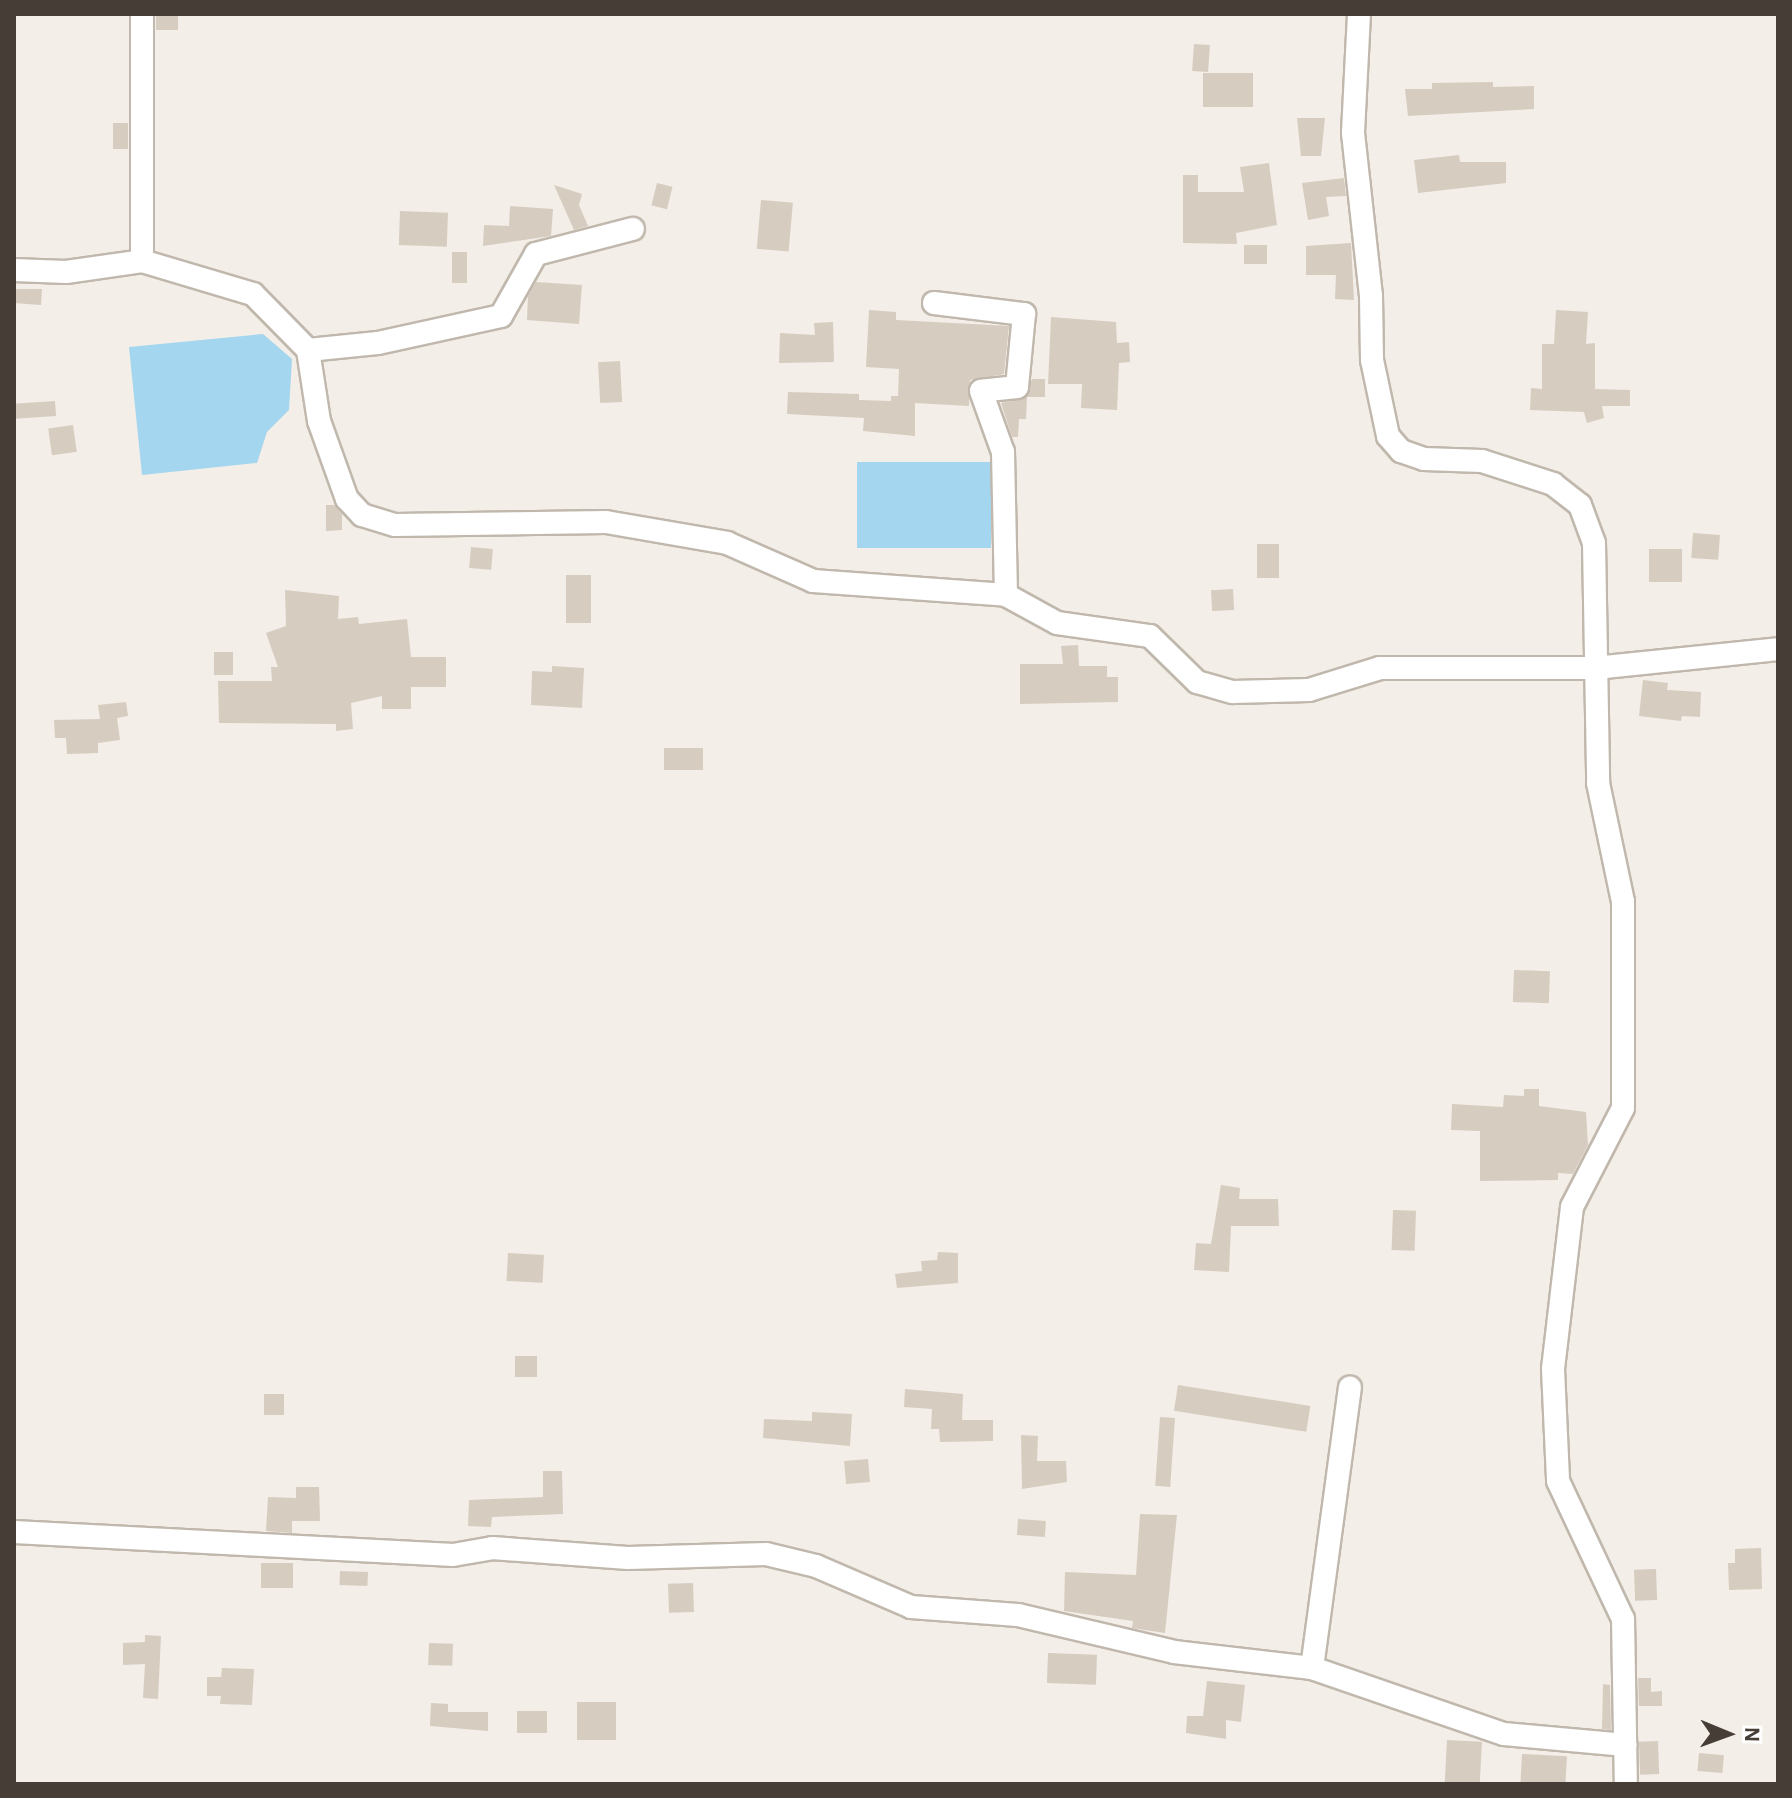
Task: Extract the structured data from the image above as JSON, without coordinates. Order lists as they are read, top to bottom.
{
  "north": "right"
}
